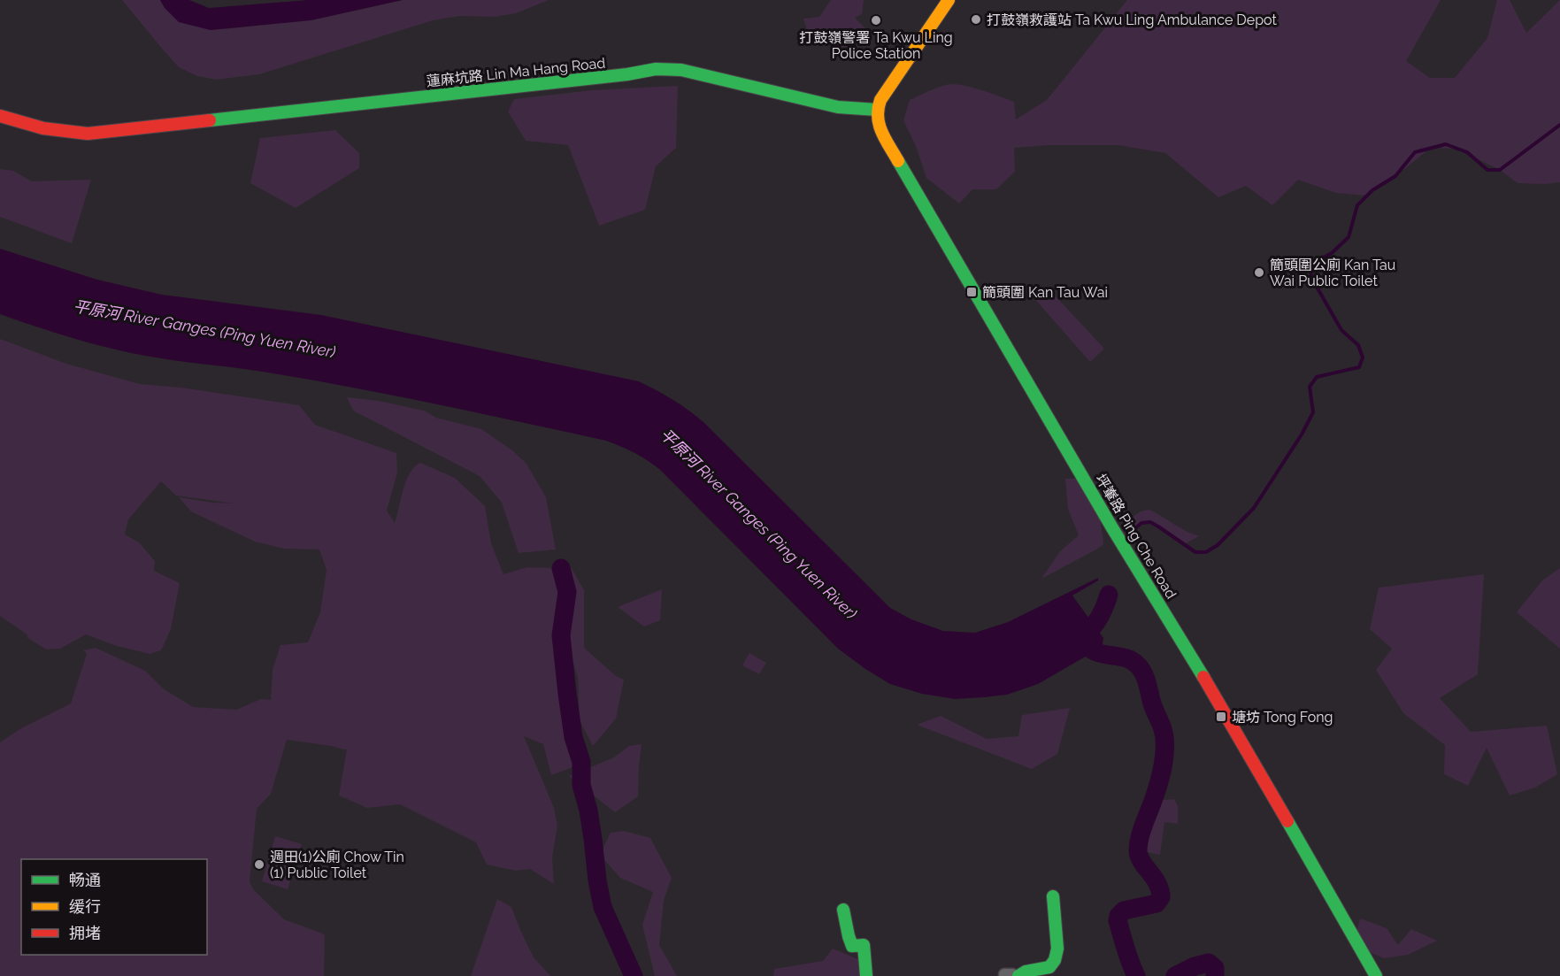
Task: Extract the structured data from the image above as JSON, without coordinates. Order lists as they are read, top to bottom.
{
  "streets": {
    "street": ["蓮麻坑路 Lin Ma Hang Road", "坪輋路 Ping Che Road"]
  },
  "crossings": [
    ["蓮麻坑路 Lin Ma Hang Road", "坪輋路 Ping Che Road"]
  ],
  "water": ["平原河 River Ganges (Ping Yuen River)"],
  "places": {
    "other": [
      "打鼓嶺救護站 Ta Kwu Ling Ambulance Depot",
      "打鼓嶺警署 Ta Kwu Ling Police Station",
      "簡頭圍公廁 Kan Tau Wai Public Toilet",
      "週田(1)公廁 Chow Tin (1) Public Toilet"
    ],
    "transit": ["簡頭圍 Kan Tau Wai", "塘坊 Tong Fong"]
  },
  "legend": ["畅通", "缓行", "拥堵"]
}
